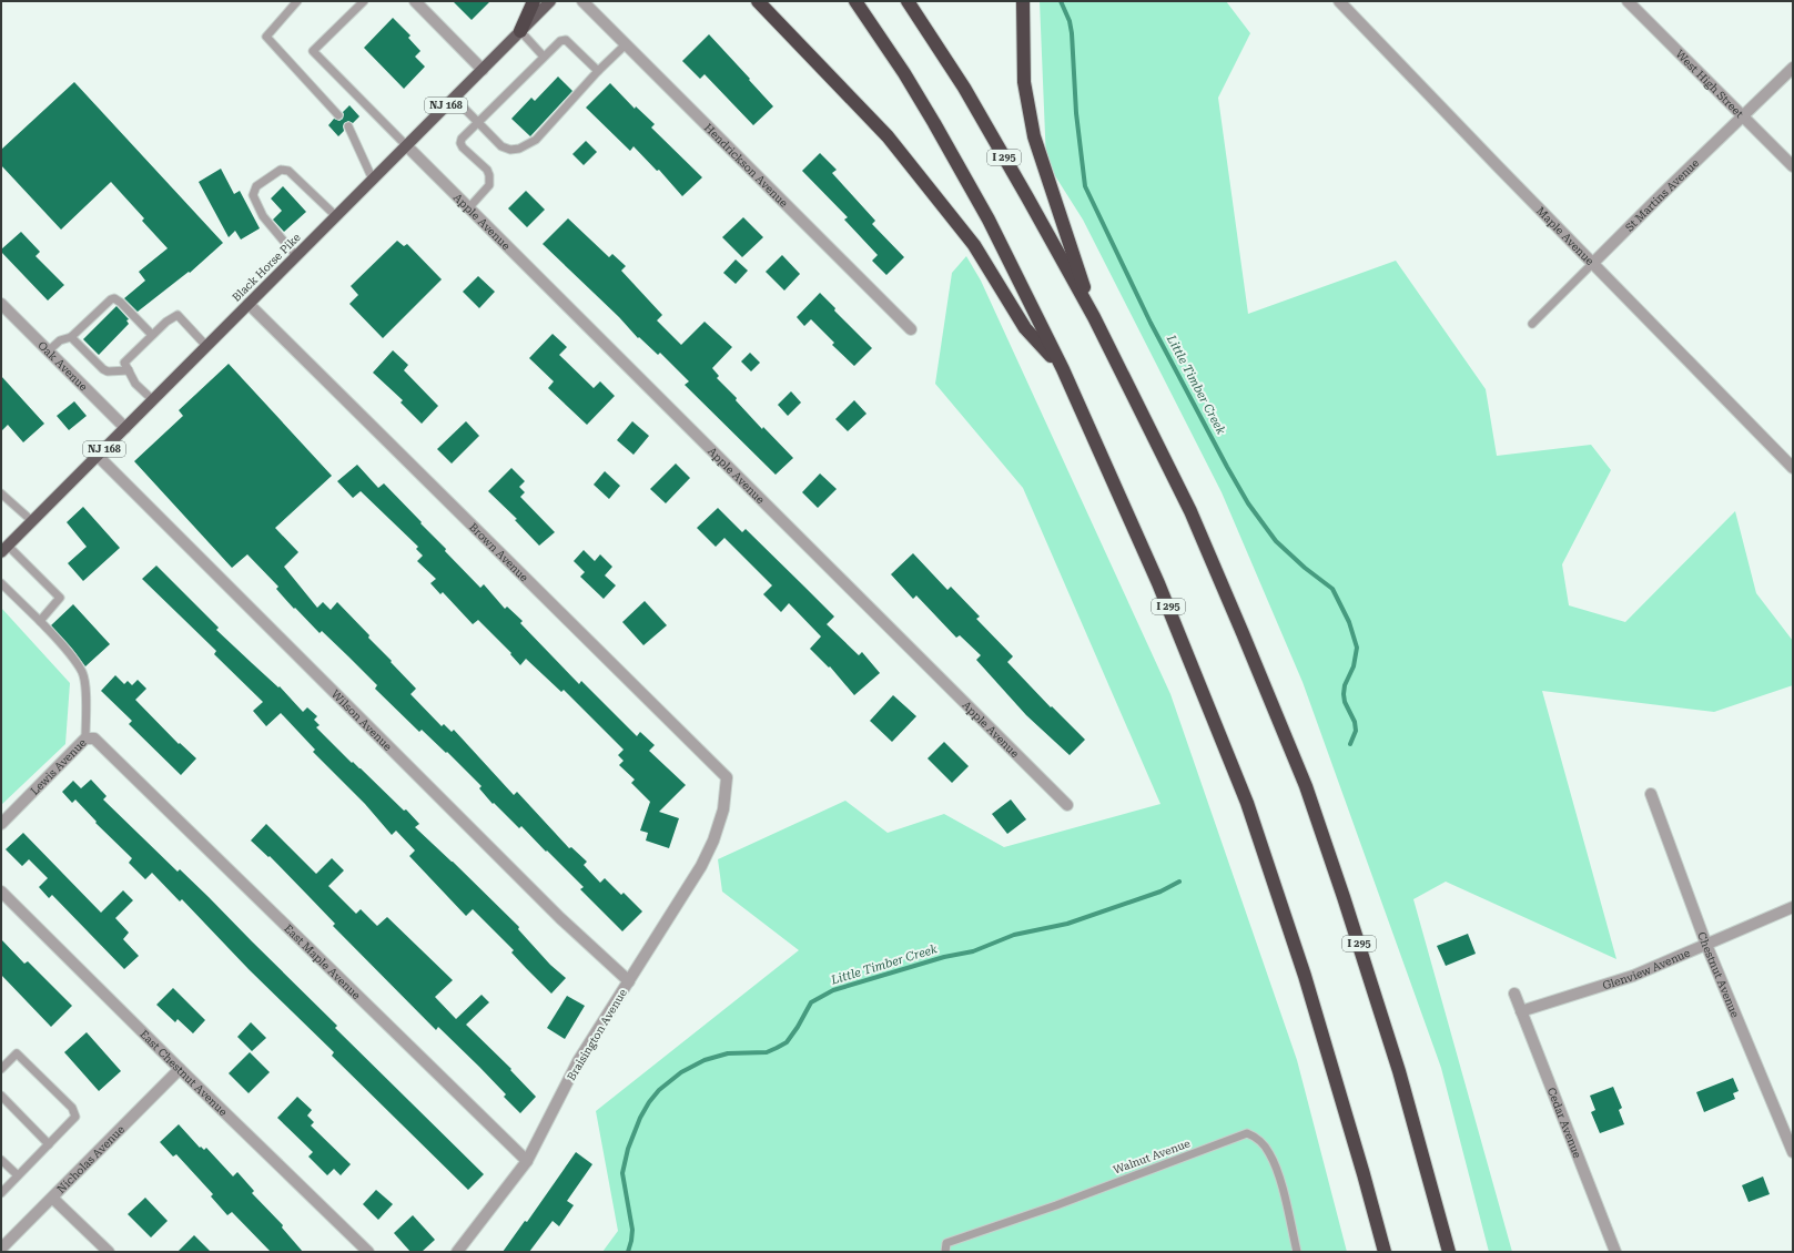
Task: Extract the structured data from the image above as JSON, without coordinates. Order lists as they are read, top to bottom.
{
  "streets": {
    "highway": ["I 295"],
    "main road": ["NJ 168", "Black Horse Pike"],
    "street": [
      "West High Street",
      "Hendrickson Avenue",
      "St Martins Avenue",
      "Apple Avenue",
      "Maple Avenue",
      "Oak Avenue",
      "Brown Avenue",
      "Wilson Avenue",
      "Lewis Avenue",
      "East Maple Avenue",
      "Glenview Avenue",
      "Chestnut Avenue",
      "Braisington Avenue",
      "East Chestnut Avenue",
      "Cedar Avenue",
      "Nicholas Avenue"
    ],
    "lane": ["Walnut Avenue"]
  },
  "crossings": [
    ["West High Street", "St Martins Avenue"],
    ["St Martins Avenue", "Maple Avenue"],
    ["Apple Avenue", "Black Horse Pike"],
    ["Black Horse Pike", "Oak Avenue"],
    ["Black Horse Pike", "Brown Avenue"],
    ["Black Horse Pike", "Wilson Avenue"],
    ["Brown Avenue", "Braisington Avenue"],
    ["Wilson Avenue", "Braisington Avenue"],
    ["Lewis Avenue", "East Maple Avenue"],
    ["East Maple Avenue", "Braisington Avenue"],
    ["Glenview Avenue", "Chestnut Avenue"],
    ["Glenview Avenue", "Cedar Avenue"],
    ["East Chestnut Avenue", "Nicholas Avenue"]
  ],
  "water": ["Little Timber Creek"]
}
